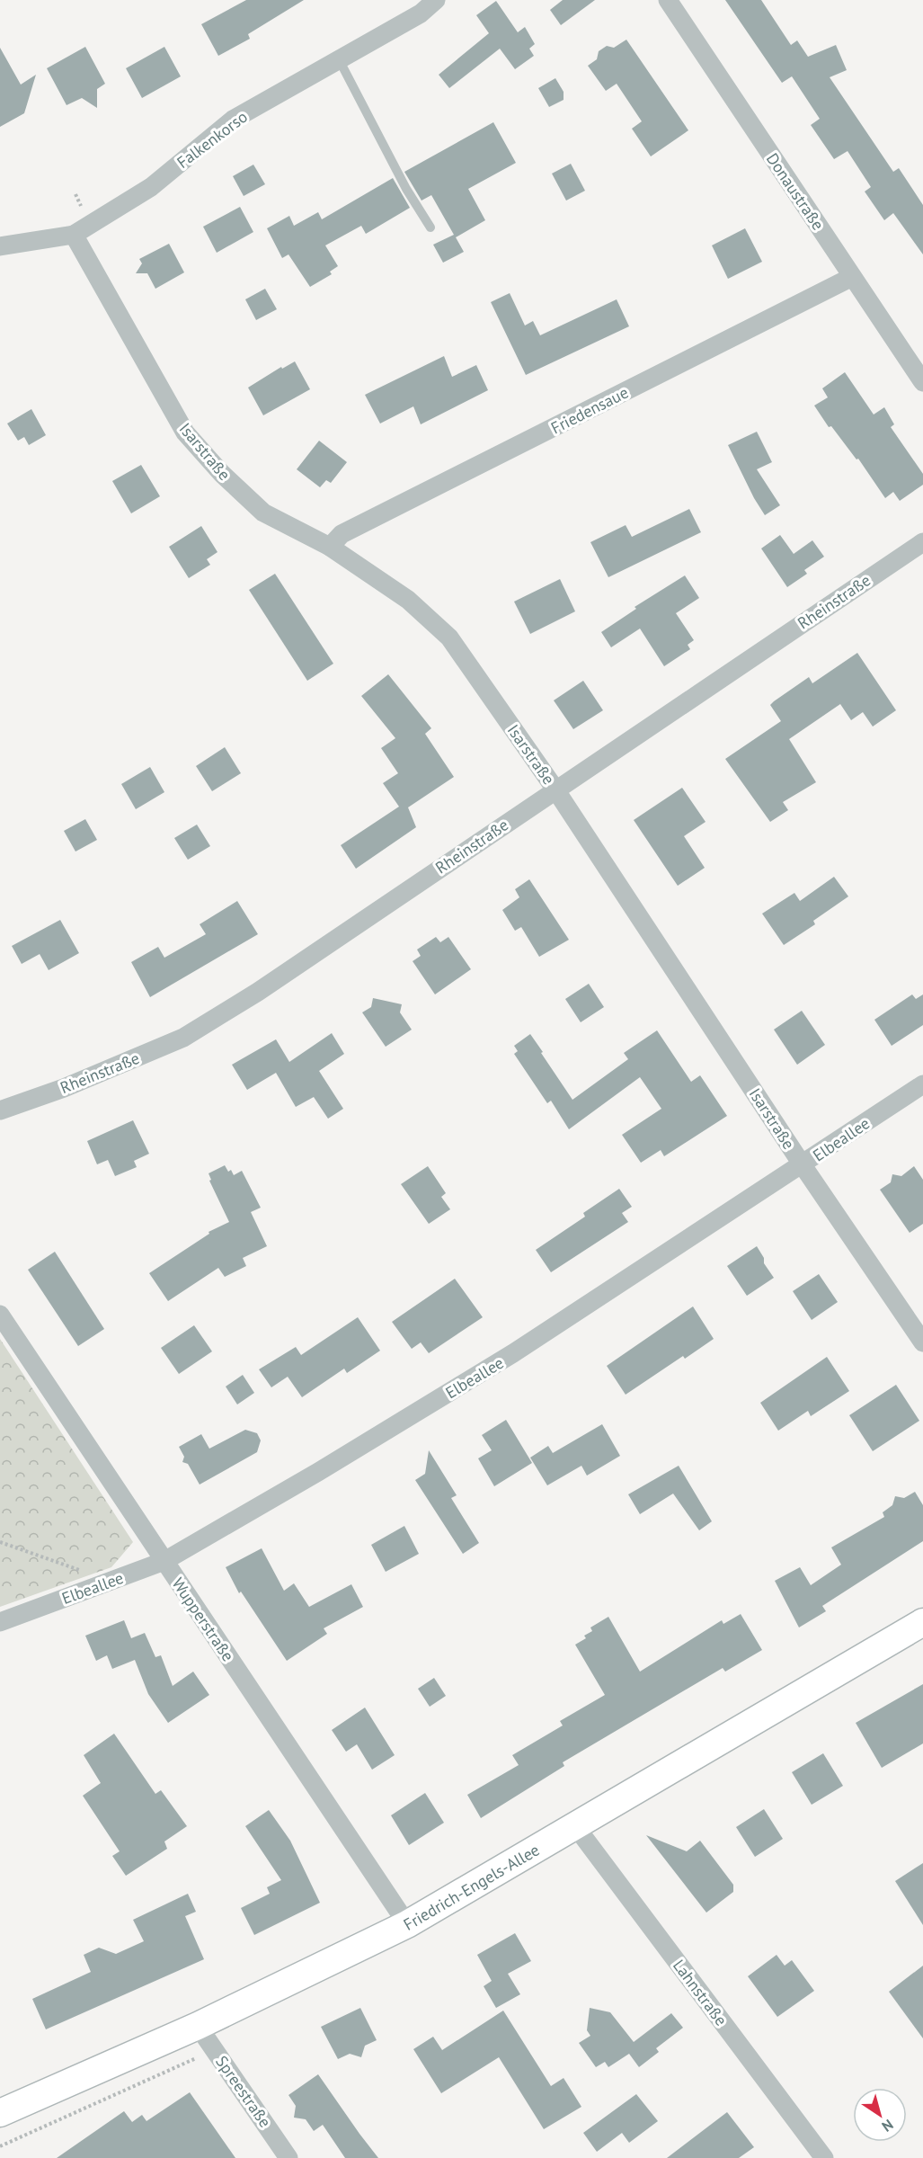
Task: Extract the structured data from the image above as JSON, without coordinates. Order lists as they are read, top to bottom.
{
  "streets": {
    "street": [
      "Falkenkorso",
      "Donaustraße",
      "Friedensaue",
      "Isarstraße",
      "Rheinstraße",
      "Elbeallee",
      "Wupperstraße",
      "Friedrich-Engels-Allee",
      "Lahnstraße",
      "Spreestraße"
    ]
  },
  "crossings": [
    ["Falkenkorso", "Isarstraße"],
    ["Donaustraße", "Friedensaue"],
    ["Friedensaue", "Isarstraße"],
    ["Isarstraße", "Rheinstraße"],
    ["Isarstraße", "Elbeallee"],
    ["Elbeallee", "Wupperstraße"],
    ["Wupperstraße", "Friedrich-Engels-Allee"],
    ["Friedrich-Engels-Allee", "Lahnstraße"],
    ["Friedrich-Engels-Allee", "Spreestraße"]
  ],
  "north": "bottom right"
}
